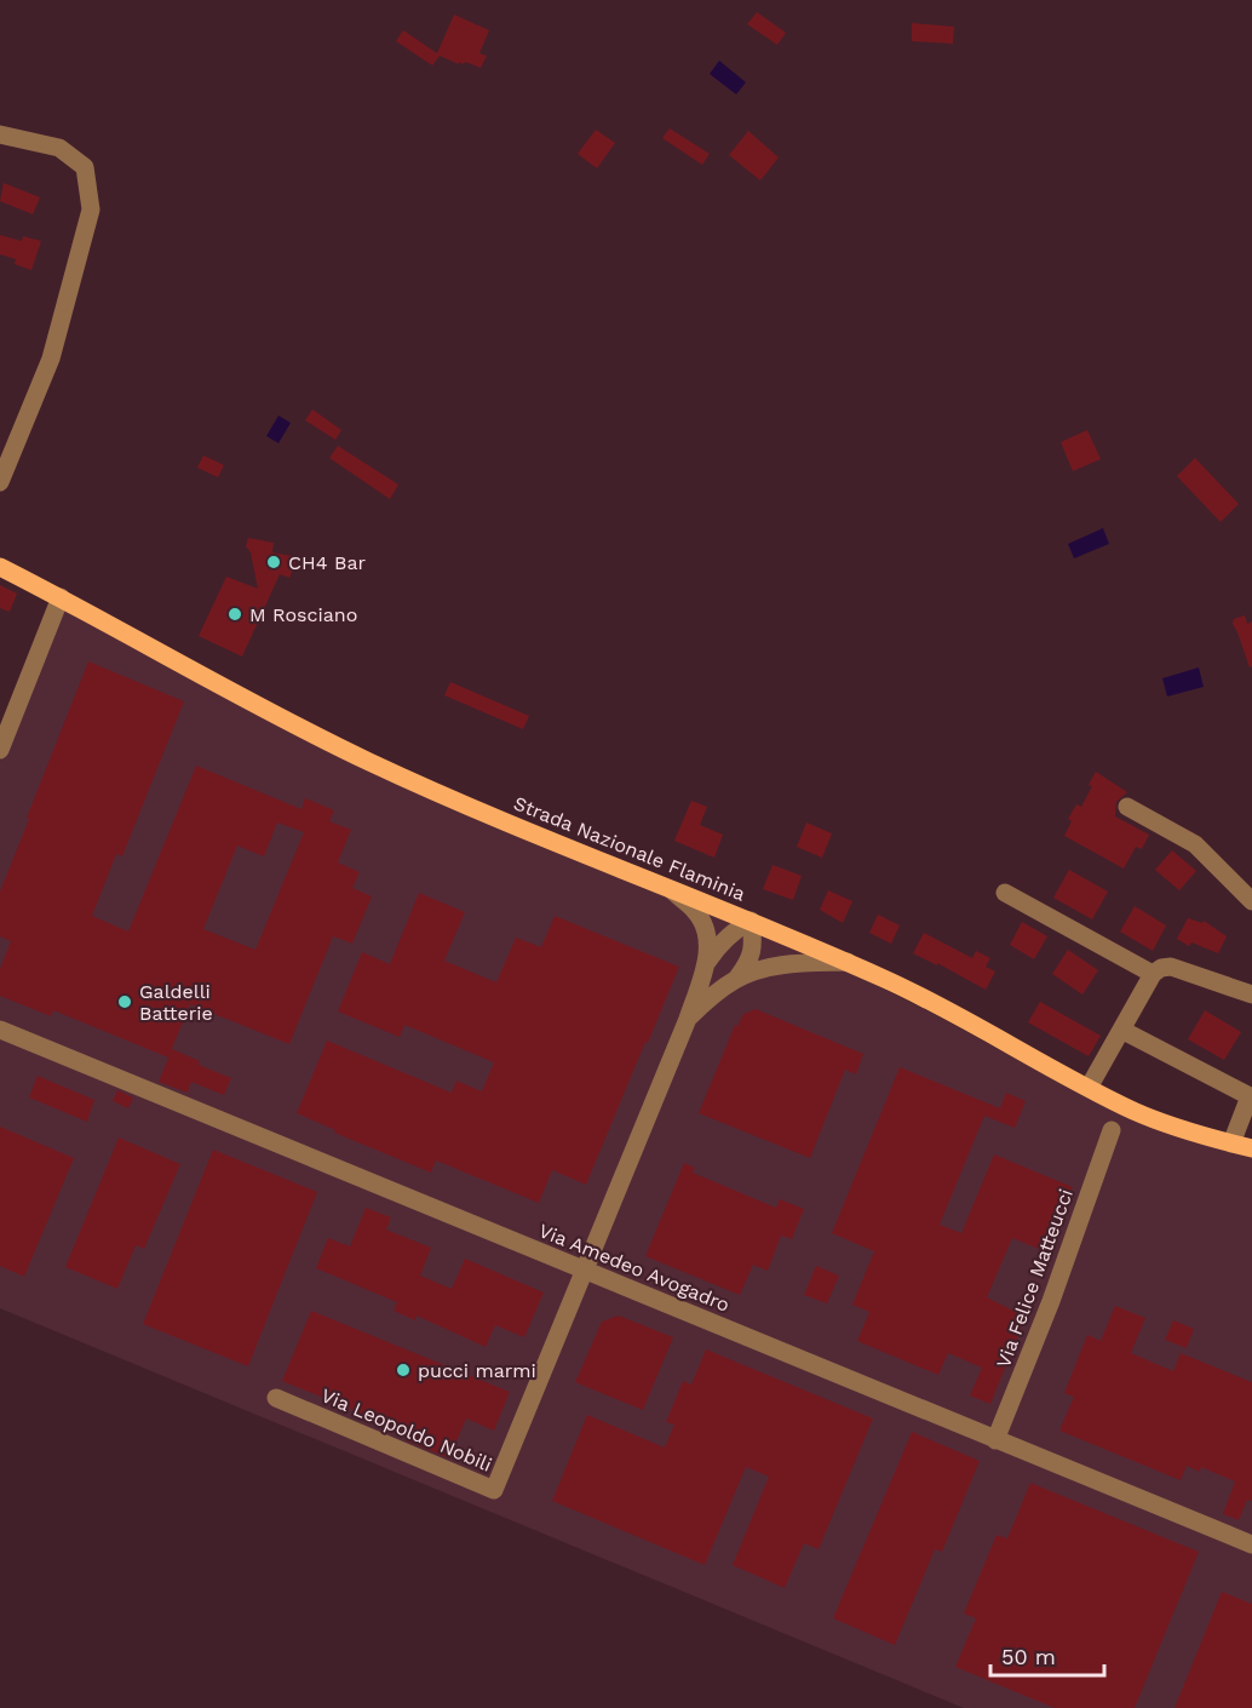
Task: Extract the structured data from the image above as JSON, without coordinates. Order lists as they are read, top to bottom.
{
  "streets": {
    "main road": ["Strada Nazionale Flaminia"],
    "street": ["Via Amedeo Avogadro", "Via Felice Matteucci", "Via Leopoldo Nobili"]
  },
  "crossings": [
    ["Strada Nazionale Flaminia", "Via Leopoldo Nobili"],
    ["Via Amedeo Avogadro", "Via Felice Matteucci"],
    ["Via Amedeo Avogadro", "Via Leopoldo Nobili"]
  ],
  "places": [
    "CH4 Bar",
    "M Rosciano",
    "Galdelli Batterie",
    "pucci marmi"
  ],
  "scale_bar": "50 m"
}
